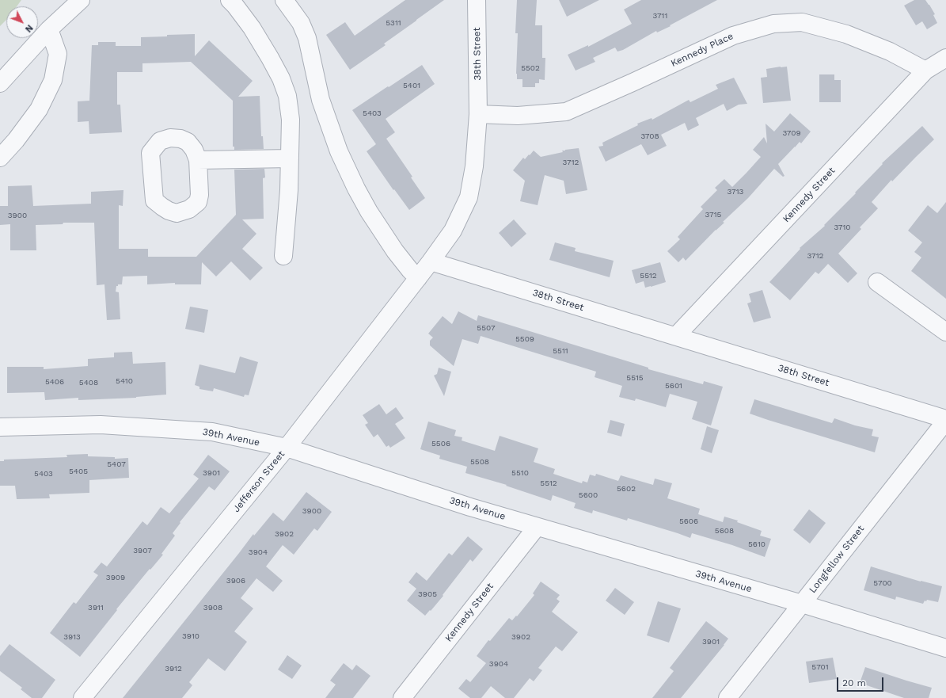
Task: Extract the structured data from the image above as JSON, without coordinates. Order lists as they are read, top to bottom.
{
  "streets": {
    "street": [
      "Kennedy Place",
      "38th Street",
      "Kennedy Street",
      "39th Avenue",
      "Jefferson Street",
      "Longfellow Street"
    ]
  },
  "crossings": [
    ["Kennedy Place", "38th Street"],
    ["Kennedy Place", "Kennedy Street"],
    ["38th Street", "Kennedy Street"],
    ["38th Street", "Jefferson Street"],
    ["38th Street", "Longfellow Street"],
    ["Kennedy Street", "39th Avenue"],
    ["39th Avenue", "Jefferson Street"],
    ["39th Avenue", "Longfellow Street"]
  ],
  "house_numbers": [
    "3711",
    "5311",
    "5502",
    "5401",
    "5403",
    "3709",
    "3708",
    "3712",
    "3713",
    "3715",
    "3900",
    "3710",
    "3712",
    "5512",
    "5507",
    "5509",
    "5511",
    "5515",
    "5410",
    "5406",
    "5408",
    "5601",
    "5506",
    "5508",
    "5407",
    "5405",
    "3901",
    "5510",
    "5403",
    "5512",
    "5602",
    "5600",
    "3900",
    "5606",
    "5608",
    "3902",
    "5610",
    "3907",
    "3904",
    "3909",
    "3906",
    "5700",
    "3905",
    "3911",
    "3908",
    "3910",
    "3913",
    "3902",
    "3901",
    "3904",
    "5701",
    "3912"
  ],
  "scale_bar": "20 m",
  "north": "bottom right"
}
